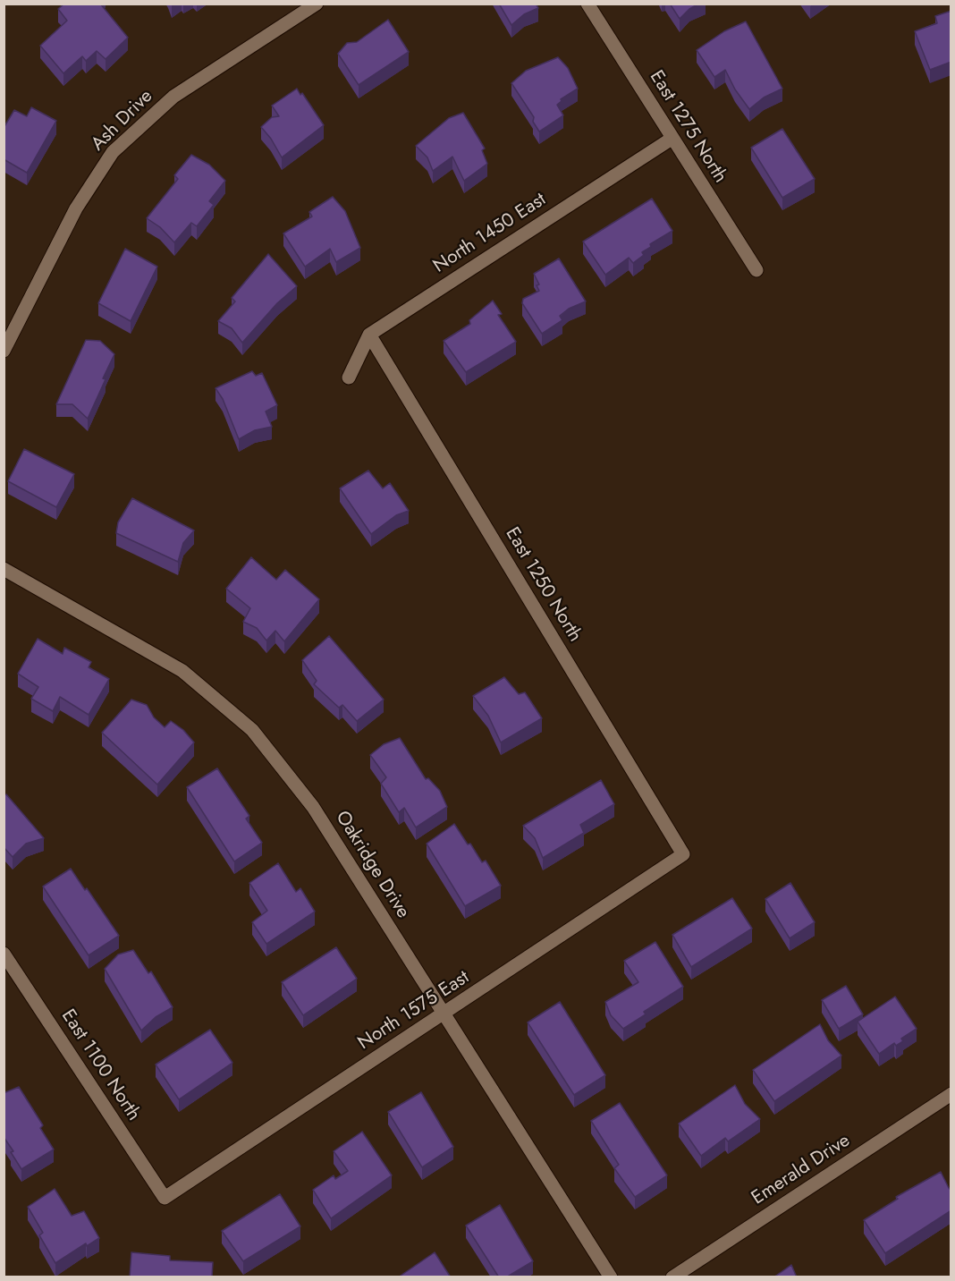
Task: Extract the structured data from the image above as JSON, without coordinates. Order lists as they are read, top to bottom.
{
  "streets": {
    "street": [
      "Ash Drive",
      "East 1275 North",
      "North 1450 East",
      "East 1250 North",
      "Oakridge Drive",
      "North 1575 East",
      "East 1100 North",
      "Emerald Drive"
    ]
  },
  "crossings": [
    ["East 1275 North", "North 1450 East"],
    ["North 1450 East", "East 1250 North"],
    ["East 1250 North", "North 1575 East"],
    ["Oakridge Drive", "North 1575 East"],
    ["North 1575 East", "East 1100 North"]
  ]
}
